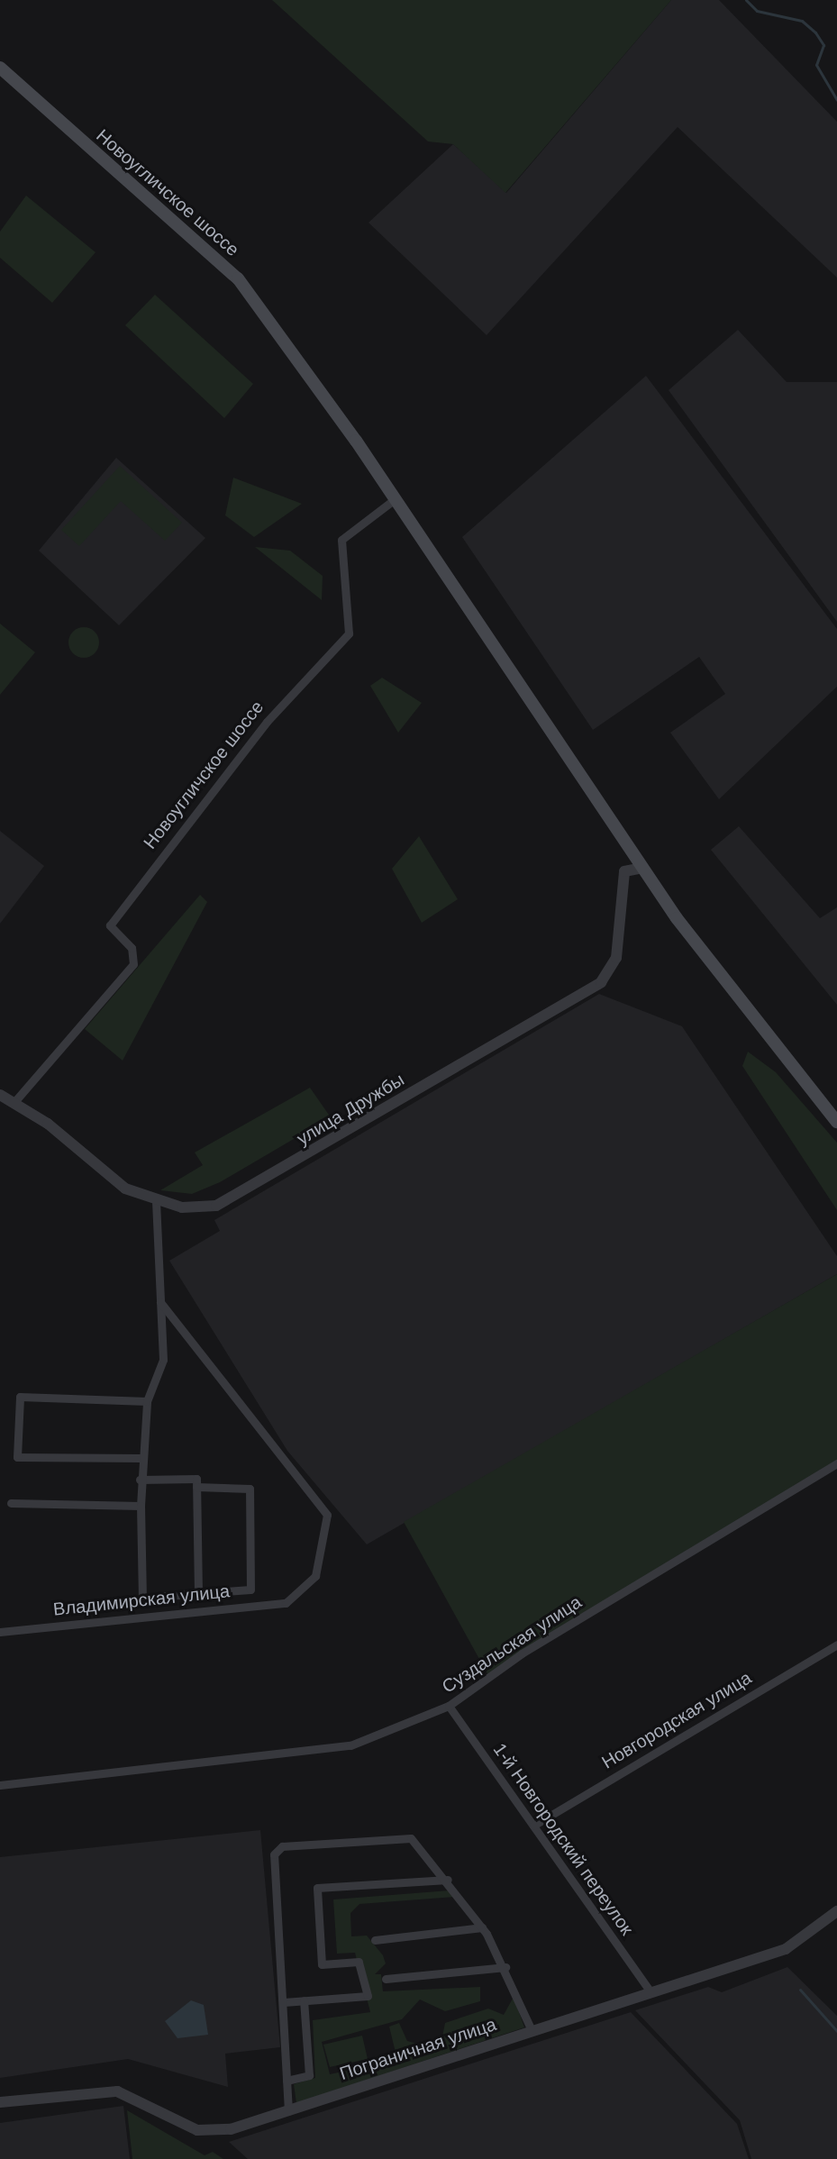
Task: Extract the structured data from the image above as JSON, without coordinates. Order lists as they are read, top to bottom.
{
  "streets": {
    "main road": ["Новоугличское шоссе"],
    "street": [
      "улица Дружбы",
      "Владимирская улица",
      "Суздальская улица",
      "Новгородская улица",
      "1-й Новгородский переулок",
      "Пограничная улица"
    ]
  },
  "crossings": [
    ["Новоугличское шоссе", "улица Дружбы"],
    ["Суздальская улица", "1-й Новгородский переулок"],
    ["Новгородская улица", "1-й Новгородский переулок"],
    ["1-й Новгородский переулок", "Пограничная улица"]
  ]
}
